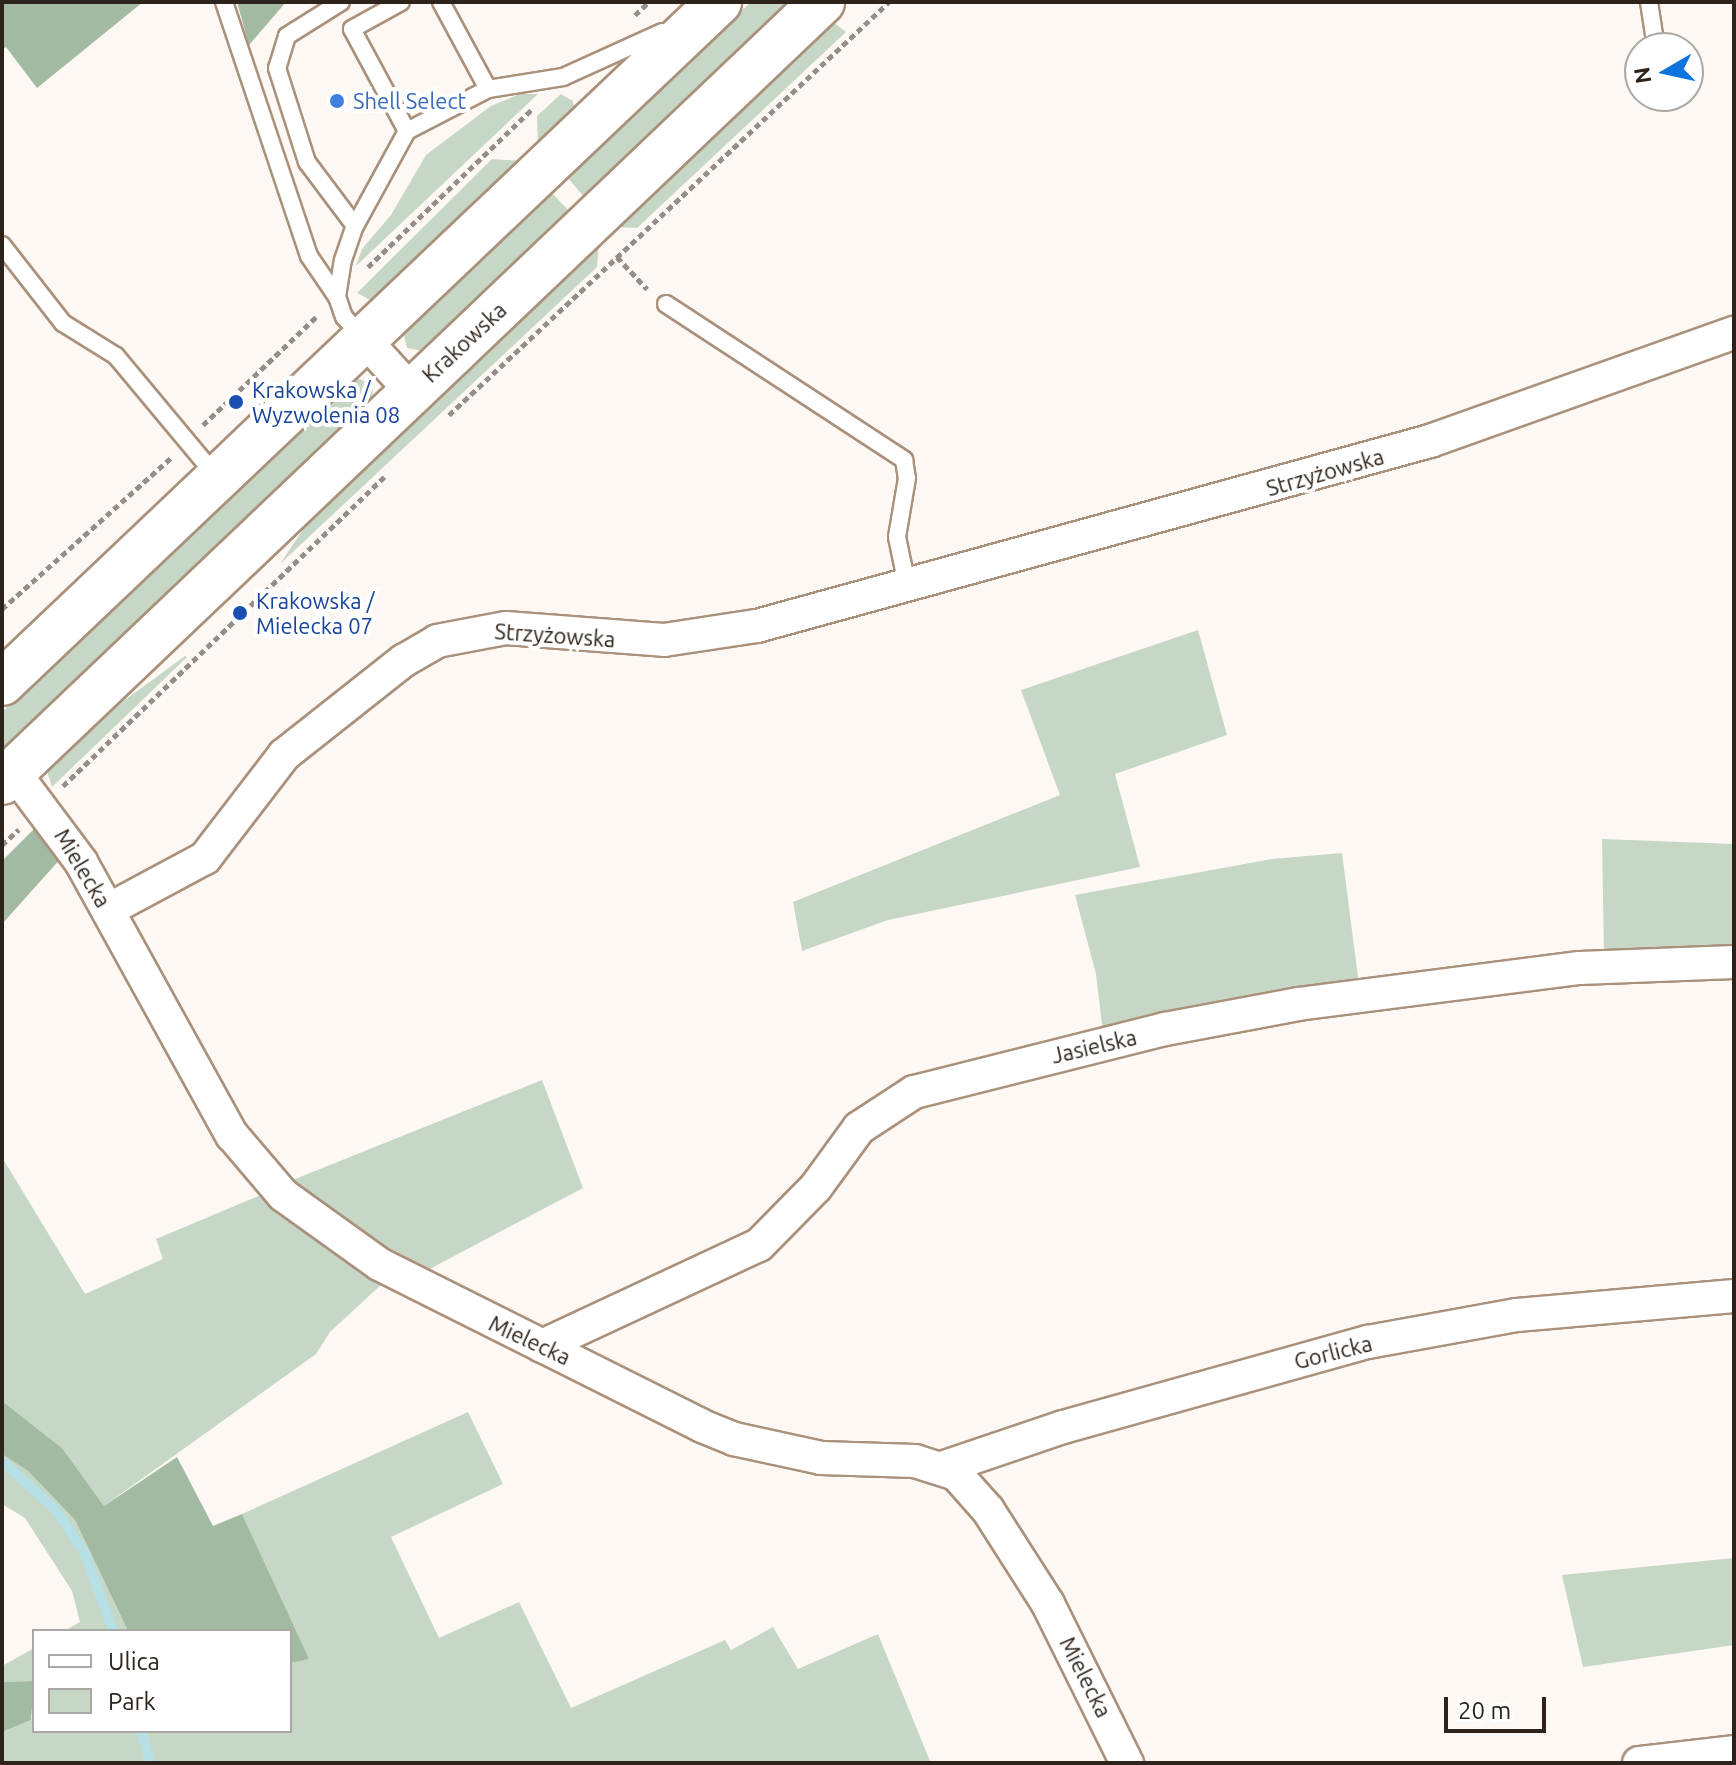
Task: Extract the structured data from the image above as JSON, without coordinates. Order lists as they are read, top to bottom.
{
  "streets": {
    "main road": ["Krakowska"],
    "street": [
      "Strzyżowska",
      "Mielecka",
      "Jasielska",
      "Gorlicka"
    ]
  },
  "crossings": [
    ["Krakowska", "Mielecka"],
    ["Strzyżowska", "Mielecka"],
    ["Mielecka", "Jasielska"],
    ["Mielecka", "Gorlicka"]
  ],
  "places": ["Shell Select", "Krakowska / Wyzwolenia 08", "Krakowska / Mielecka 07"],
  "legend": ["Ulica", "Park"],
  "scale_bar": "20 m",
  "north": "left"
}
